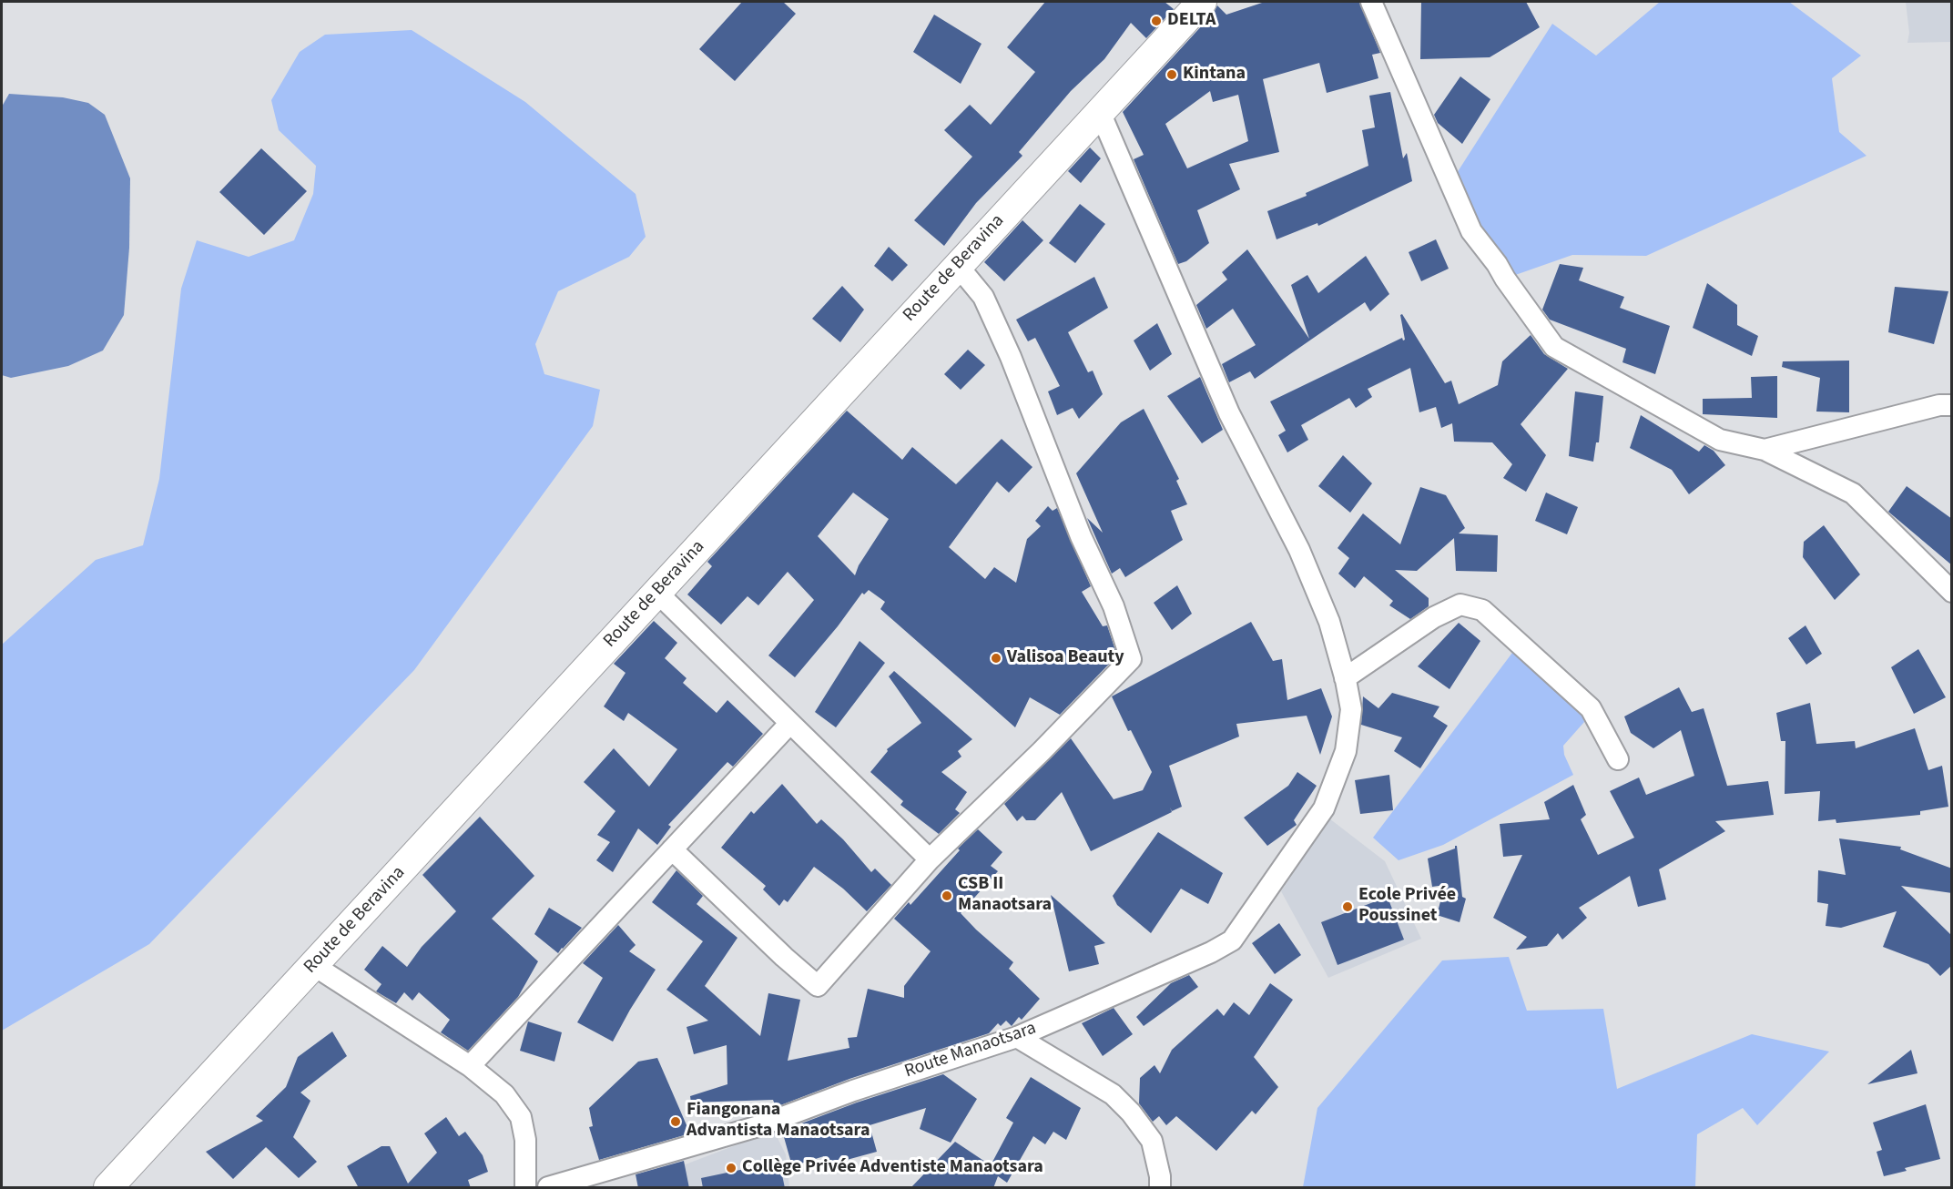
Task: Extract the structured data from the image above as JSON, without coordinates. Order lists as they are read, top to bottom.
{
  "streets": {
    "street": ["Route de Beravina", "Route Manaotsara"]
  },
  "crossings": [
    ["Route de Beravina", "Route Manaotsara"]
  ],
  "places": [
    "DELTA",
    "Kintana",
    "Valisoa Beauty",
    "CSB II Manaotsara",
    "Ecole Privée Poussinet",
    "Fiangonana Advantista Manaotsara",
    "Collège Privée Adventiste Manaotsara"
  ]
}
